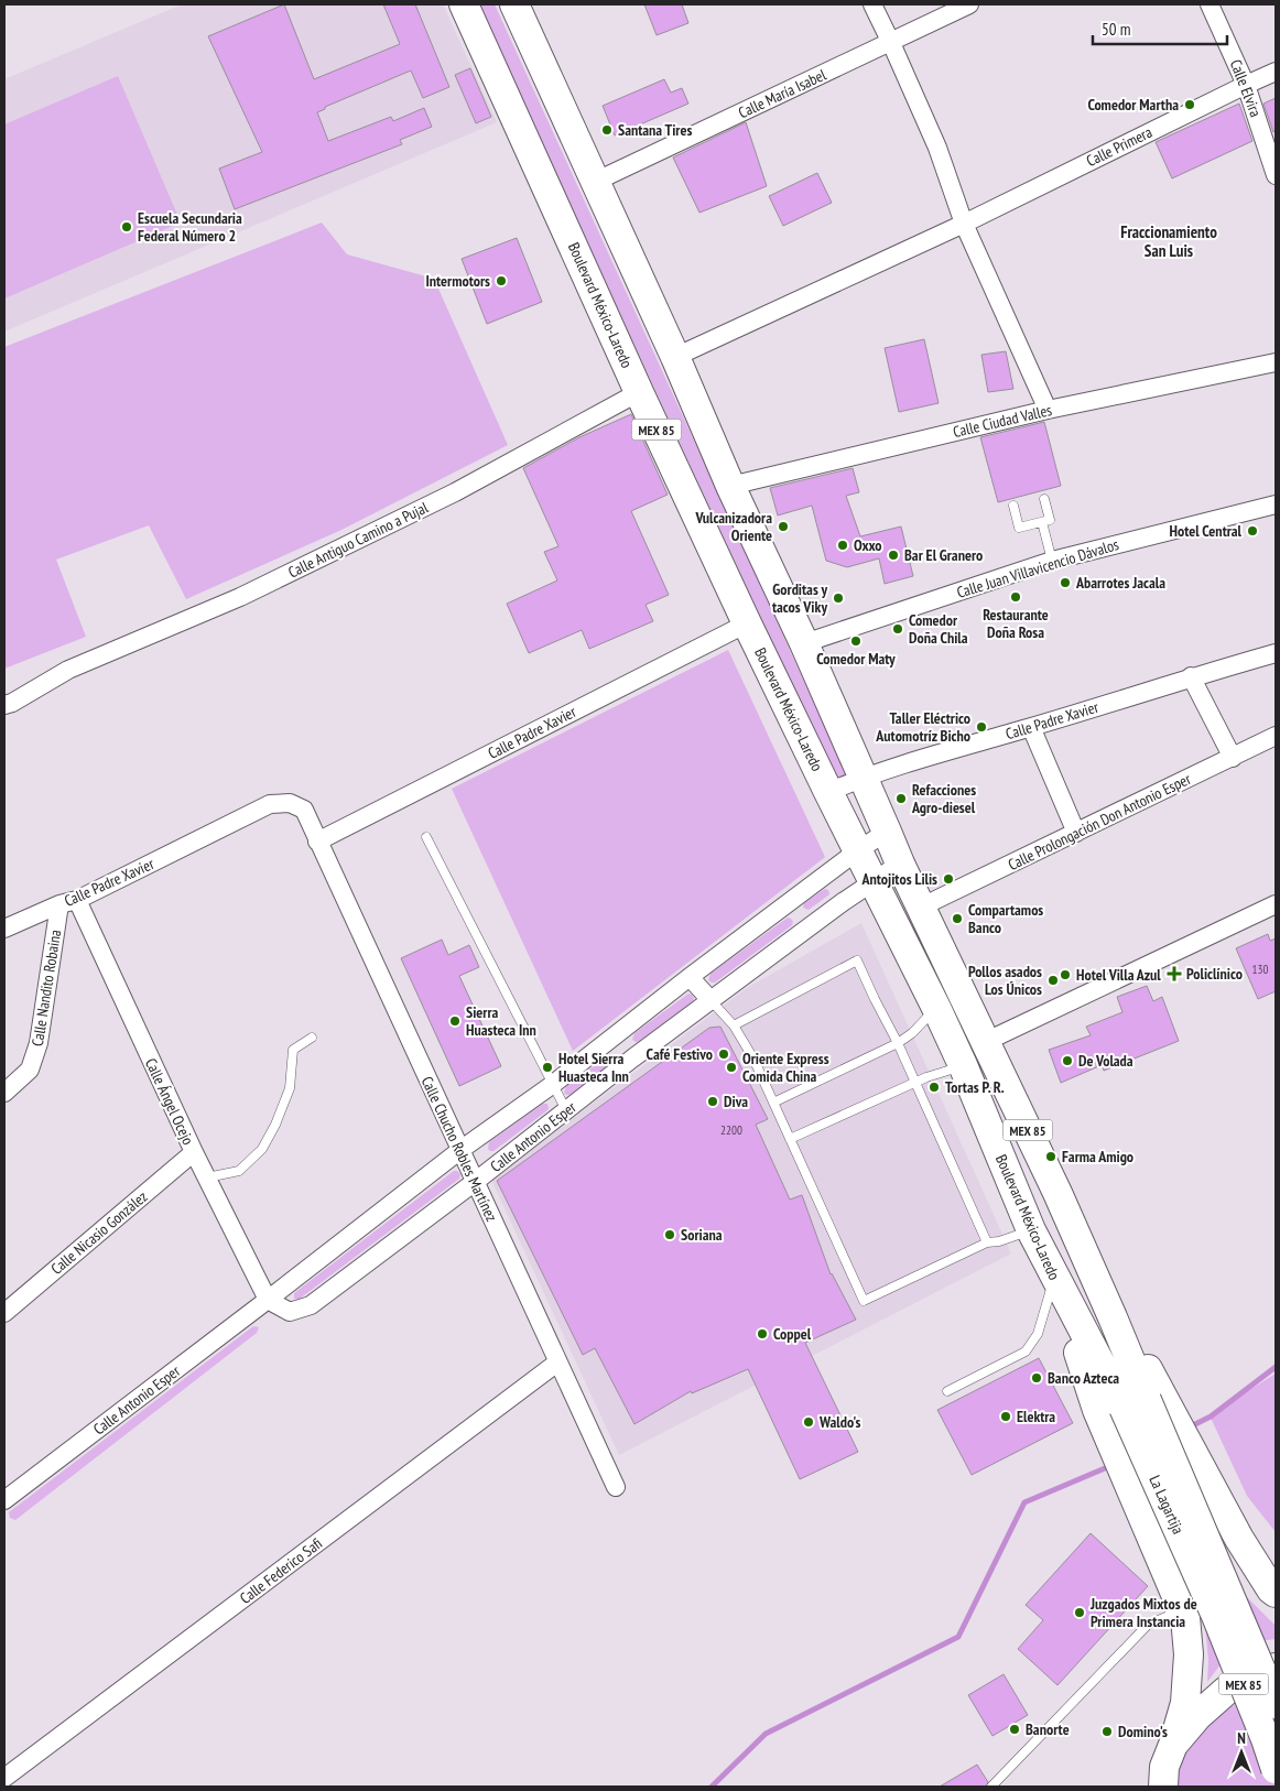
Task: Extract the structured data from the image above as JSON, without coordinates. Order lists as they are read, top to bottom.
{
  "streets": {
    "main road": ["Boulevard México-Laredo", "MEX 85", "La Lagartija"],
    "street": [
      "Calle Elvira",
      "Calle María Isabel",
      "Calle Primera",
      "Calle Ciudad Valles",
      "Calle Antiguo Camino a Pujal",
      "Calle Juan Villavicencio Dávalos",
      "Calle Padre Xavier",
      "Calle Prolongación Don Antonio Esper",
      "Calle Nandito Robaina",
      "Calle Ángel Ocejo",
      "Calle Antonio Esper",
      "Calle Chucho Robles Martínez",
      "Calle Nicasio González",
      "Calle Federico Safi"
    ]
  },
  "crossings": [
    ["Calle Elvira", "Calle Primera"],
    ["Calle María Isabel", "MEX 85"],
    ["Calle Primera", "MEX 85"],
    ["Boulevard México-Laredo", "MEX 85"],
    ["Boulevard México-Laredo", "Calle Antiguo Camino a Pujal"],
    ["Boulevard México-Laredo", "Calle Padre Xavier"],
    ["Boulevard México-Laredo", "Calle Antonio Esper"],
    ["Boulevard México-Laredo", "La Lagartija"],
    ["Calle Ciudad Valles", "MEX 85"],
    ["MEX 85", "Calle Juan Villavicencio Dávalos"],
    ["MEX 85", "Calle Padre Xavier"],
    ["MEX 85", "Calle Prolongación Don Antonio Esper"],
    ["MEX 85", "Calle Antonio Esper"],
    ["MEX 85", "La Lagartija"],
    ["Calle Padre Xavier", "Calle Nandito Robaina"],
    ["Calle Padre Xavier", "Calle Ángel Ocejo"],
    ["Calle Padre Xavier", "Calle Chucho Robles Martínez"],
    ["Calle Nandito Robaina", "Calle Ángel Ocejo"],
    ["Calle Ángel Ocejo", "Calle Antonio Esper"],
    ["Calle Ángel Ocejo", "Calle Nicasio González"],
    ["Calle Antonio Esper", "Calle Chucho Robles Martínez"],
    ["Calle Chucho Robles Martínez", "Calle Federico Safi"]
  ],
  "districts": ["Fraccionamiento San Luis"],
  "places": {
    "other": [
      "Comedor Martha",
      "Santana Tires",
      "Escuela Secundaria Federal Número 2",
      "Intermotors",
      "Vulcanizadora Oriente",
      "Hotel Central",
      "Oxxo",
      "Bar El Granero",
      "Abarrotes Jacala",
      "Restaurante Doña Rosa",
      "Gorditas y tacos Viky",
      "Comedor Doña Chila",
      "Comedor Maty",
      "Taller Eléctrico Automotríz Bicho",
      "Refacciones Agro-diesel",
      "Antojitos Lilis",
      "Compartamos Banco",
      "Hotel Villa Azul",
      "Pollos asados Los Únicos",
      "Sierra Huasteca Inn",
      "Café Festivo",
      "De Volada",
      "Hotel Sierra Huasteca Inn",
      "Oriente Express Comida China",
      "Tortas P. R.",
      "Diva",
      "Farma Amigo",
      "Soriana",
      "Coppel",
      "Banco Azteca",
      "Elektra",
      "Waldo's",
      "Juzgados Mixtos de Primera Instancia",
      "Banorte",
      "Domino's"
    ],
    "health": ["Policlínico"]
  },
  "house_numbers": ["130", "2200"],
  "scale_bar": "50 m",
  "north": "top"
}
